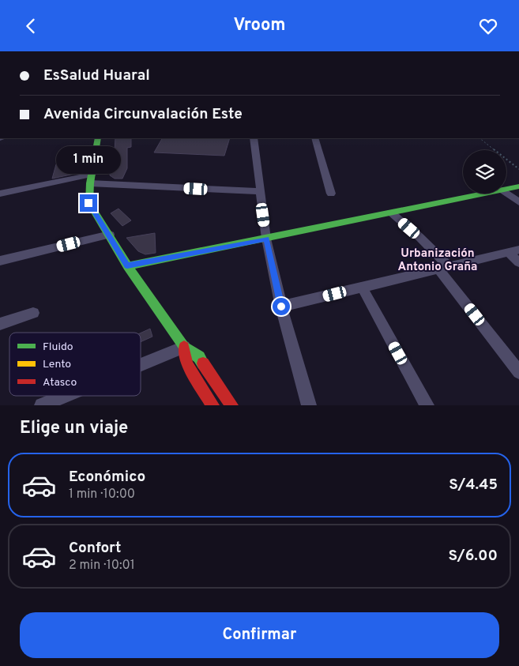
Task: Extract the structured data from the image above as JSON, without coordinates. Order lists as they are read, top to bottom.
{
  "districts": ["Urbanización Antonio Graña"],
  "legend": ["Fluido", "Lento", "Atasco"],
  "page": {
    "header": "Vroom",
    "banner": ["EsSalud Huaral", "Avenida Circunvalación Este"],
    "bubble": "1 min",
    "heading": "Elige un viaje",
    "list": [
      {
        "name": "Económico",
        "note": "1 min · 10:00",
        "value": "S/4.45"
      },
      {
        "name": "Confort",
        "note": "2 min · 10:01",
        "value": "S/6.00"
      }
    ],
    "buttons": "Confirmar"
  }
}
